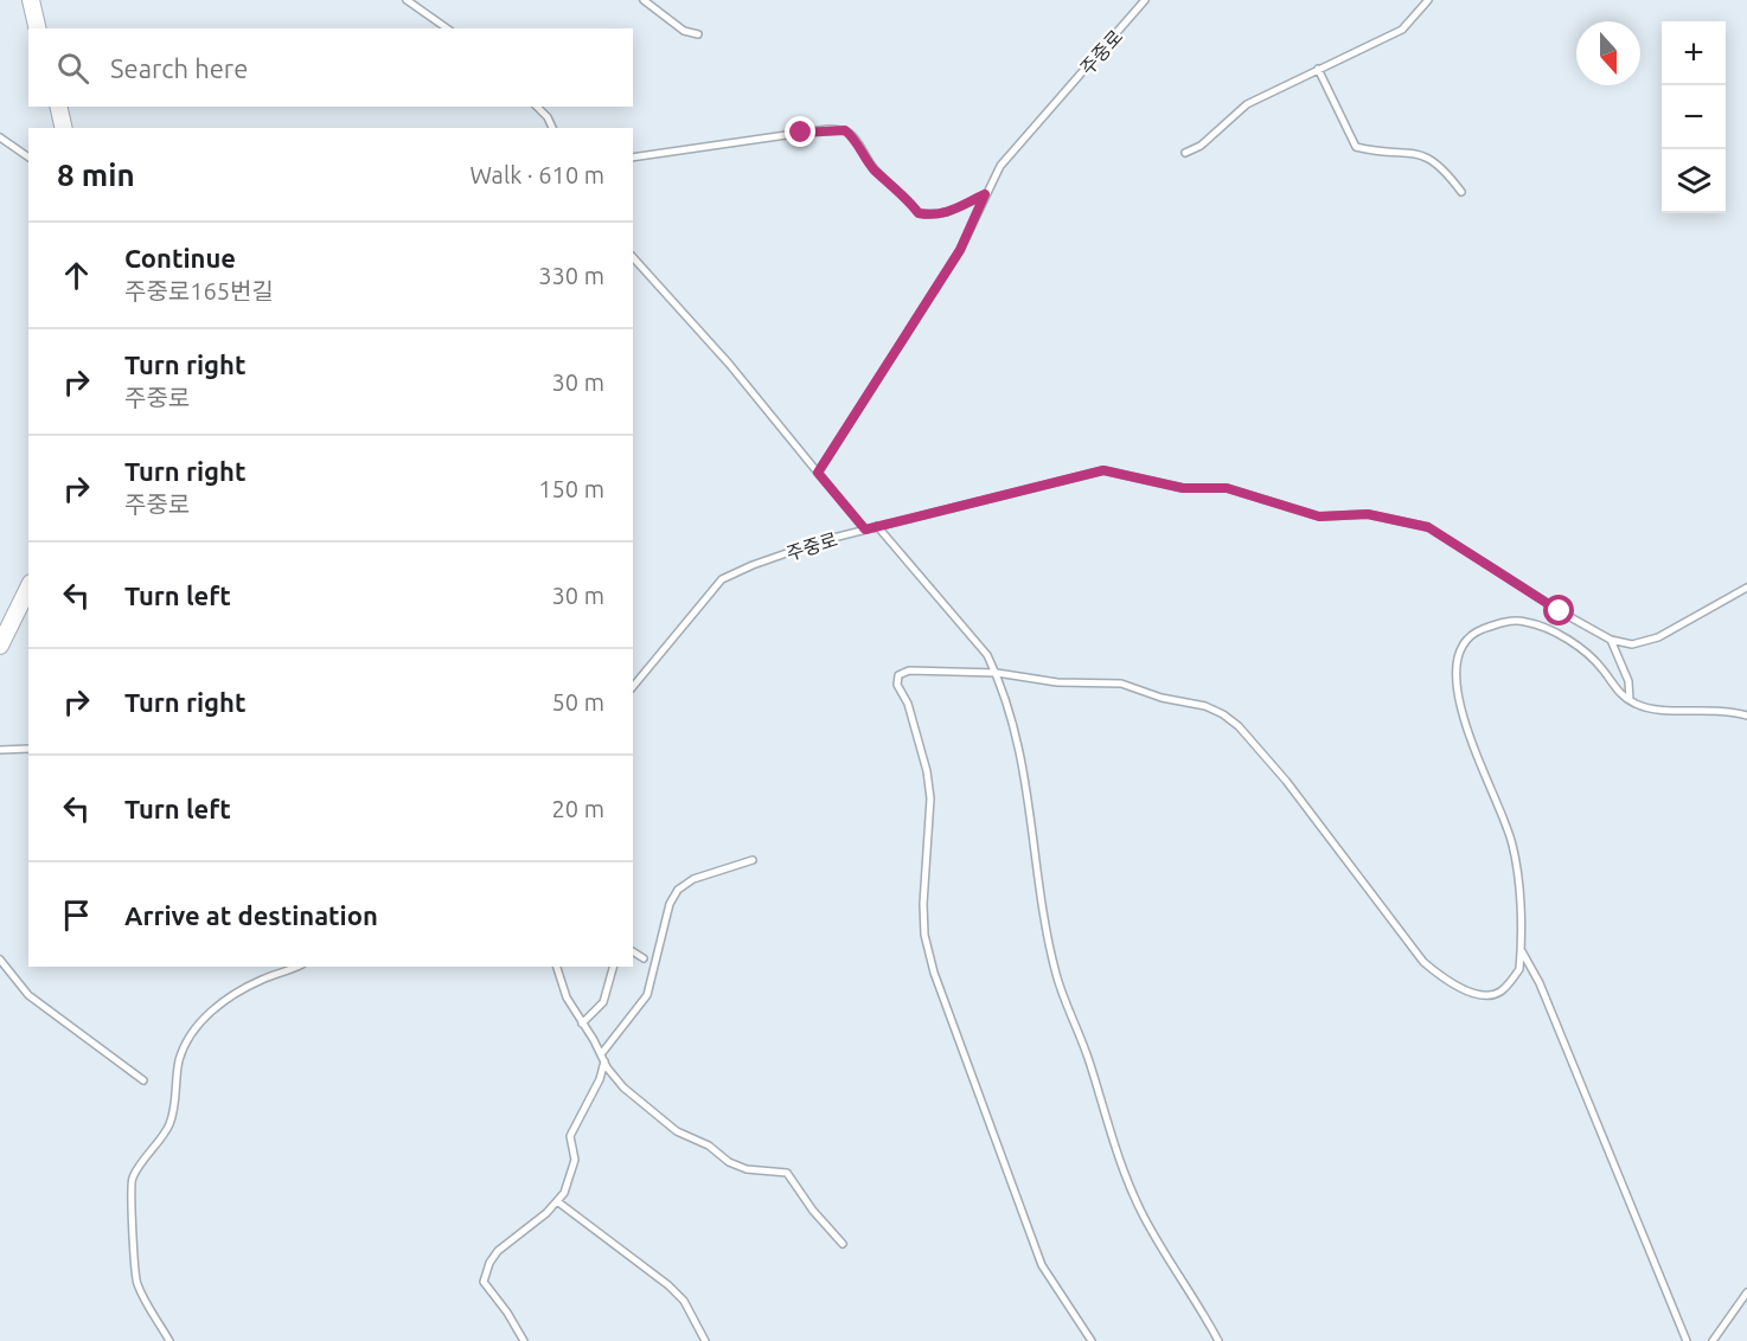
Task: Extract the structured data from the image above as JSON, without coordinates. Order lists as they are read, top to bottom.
{
  "streets": {
    "lane": ["주중로"]
  },
  "north": "bottom",
  "page": {
    "map_buttons": ["+", "−"],
    "search": "Search here",
    "heading": ["8 min", "Walk · 610 m"],
    "list": [
      ["Continue", "주중로165번길", "330 m"],
      ["Turn right", "주중로", "30 m"],
      ["Turn right", "주중로", "150 m"],
      ["Turn left", "30 m"],
      ["Turn right", "50 m"],
      ["Turn left", "20 m"],
      "Arrive at destination"
    ]
  }
}
